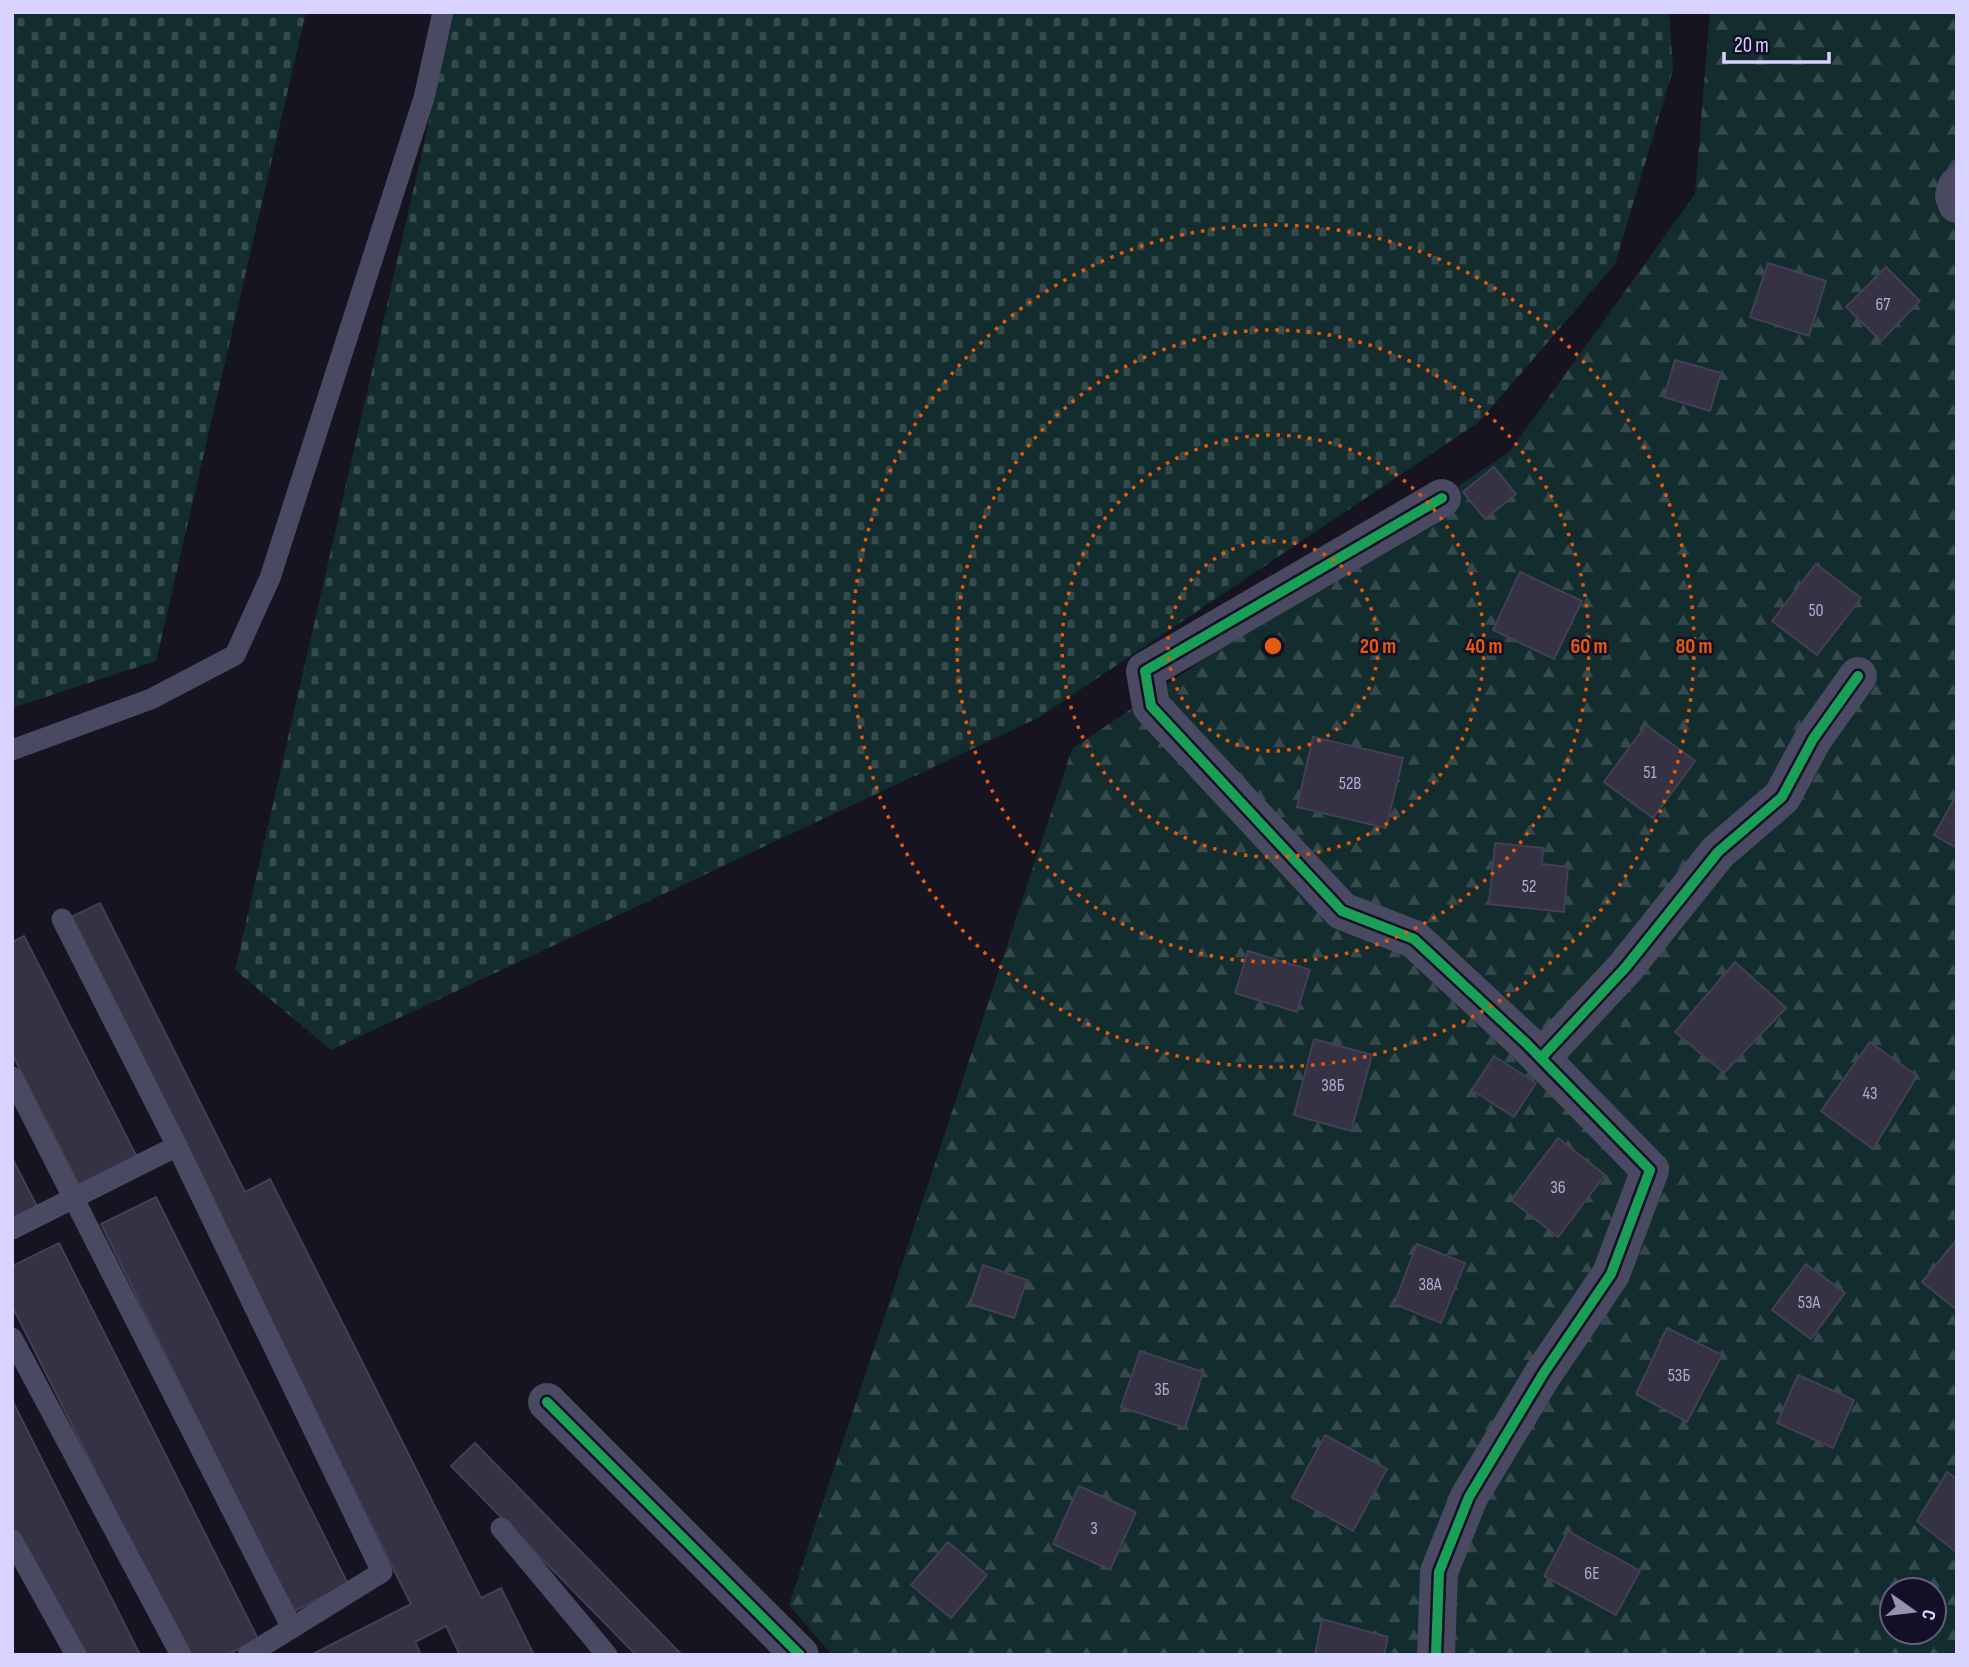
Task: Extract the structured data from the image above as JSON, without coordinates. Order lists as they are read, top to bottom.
{
  "house_numbers": [
    "67",
    "50",
    "51",
    "52В",
    "52",
    "38Б",
    "43",
    "36",
    "38А",
    "53А",
    "53Б",
    "3Б",
    "3",
    "6Е"
  ],
  "scale_bar": "20 m",
  "north": "right",
  "rings": [
    "20 m",
    "40 m",
    "60 m",
    "80 m"
  ]
}
